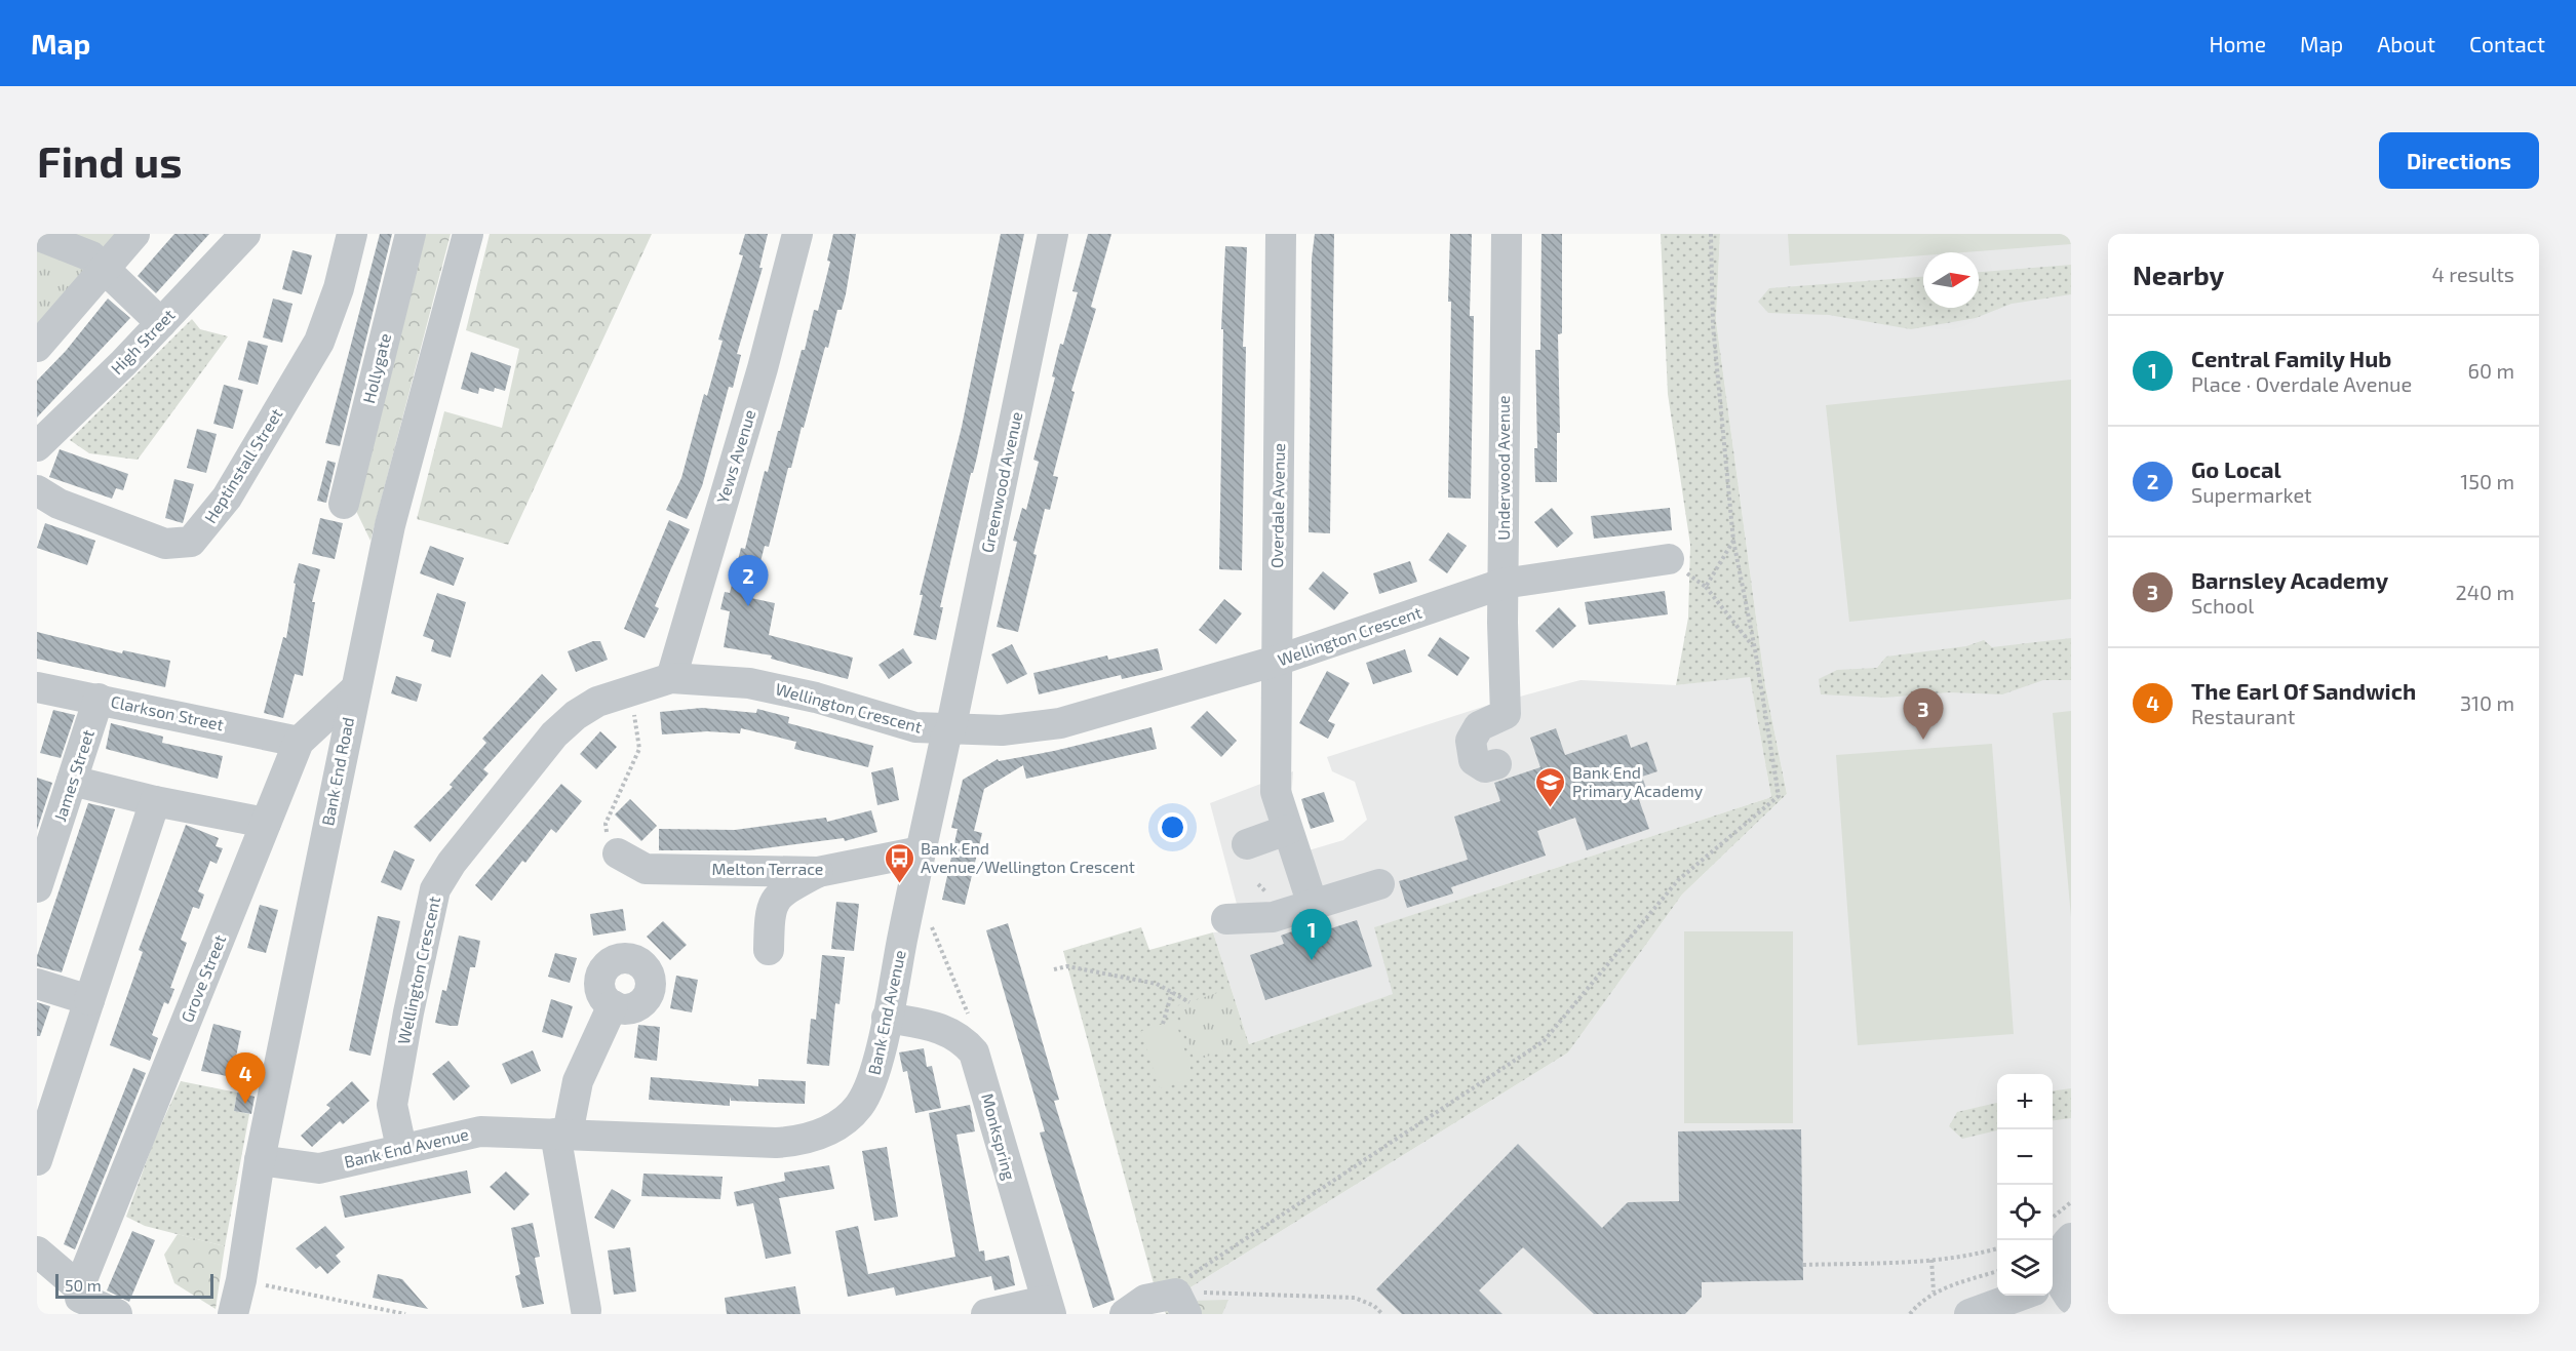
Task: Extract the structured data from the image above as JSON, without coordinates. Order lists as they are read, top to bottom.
{
  "streets": {
    "street": [
      "High Street",
      "Hollygate",
      "Yews Avenue",
      "Heptinstall Street",
      "Underwood Avenue",
      "Greenwood Avenue",
      "Overdale Avenue",
      "Wellington Crescent",
      "Clarkson Street",
      "Bank End Road",
      "James Street",
      "Melton Terrace",
      "Grove Street",
      "Bank End Avenue",
      "Monkspring"
    ]
  },
  "crossings": [
    ["Yews Avenue", "Wellington Crescent"],
    ["Underwood Avenue", "Wellington Crescent"],
    ["Greenwood Avenue", "Wellington Crescent"],
    ["Greenwood Avenue", "Bank End Avenue"],
    ["Overdale Avenue", "Wellington Crescent"],
    ["Wellington Crescent", "Bank End Avenue"],
    ["Clarkson Street", "James Street"],
    ["Clarkson Street", "Grove Street"],
    ["Bank End Road", "Grove Street"],
    ["Bank End Road", "Bank End Avenue"],
    ["Melton Terrace", "Bank End Avenue"],
    ["Bank End Avenue", "Monkspring"]
  ],
  "places": {
    "school or university": ["Bank End Primary Academy"],
    "bus stop": ["Bank End Avenue/Wellington Crescent"]
  },
  "scale_bar": "50 m",
  "north": "right",
  "page": {
    "header": "Map",
    "nav": [
      "Home",
      "Map",
      "About",
      "Contact"
    ],
    "buttons": "Directions",
    "title": "Find us",
    "heading": ["Nearby", "4 results"],
    "list": [
      {
        "mark": "1",
        "name": "Central Family Hub",
        "note": "Place · Overdale Avenue",
        "value": "60 m"
      },
      {
        "mark": "2",
        "name": "Go Local",
        "note": "Supermarket",
        "value": "150 m"
      },
      {
        "mark": "3",
        "name": "Barnsley Academy",
        "note": "School",
        "value": "240 m"
      },
      {
        "mark": "4",
        "name": "The Earl Of Sandwich",
        "note": "Restaurant",
        "value": "310 m"
      }
    ],
    "pins": [
      "2",
      "3",
      "1",
      "4"
    ],
    "map_buttons": ["+", "−"],
    "scale": "50 m"
  }
}
